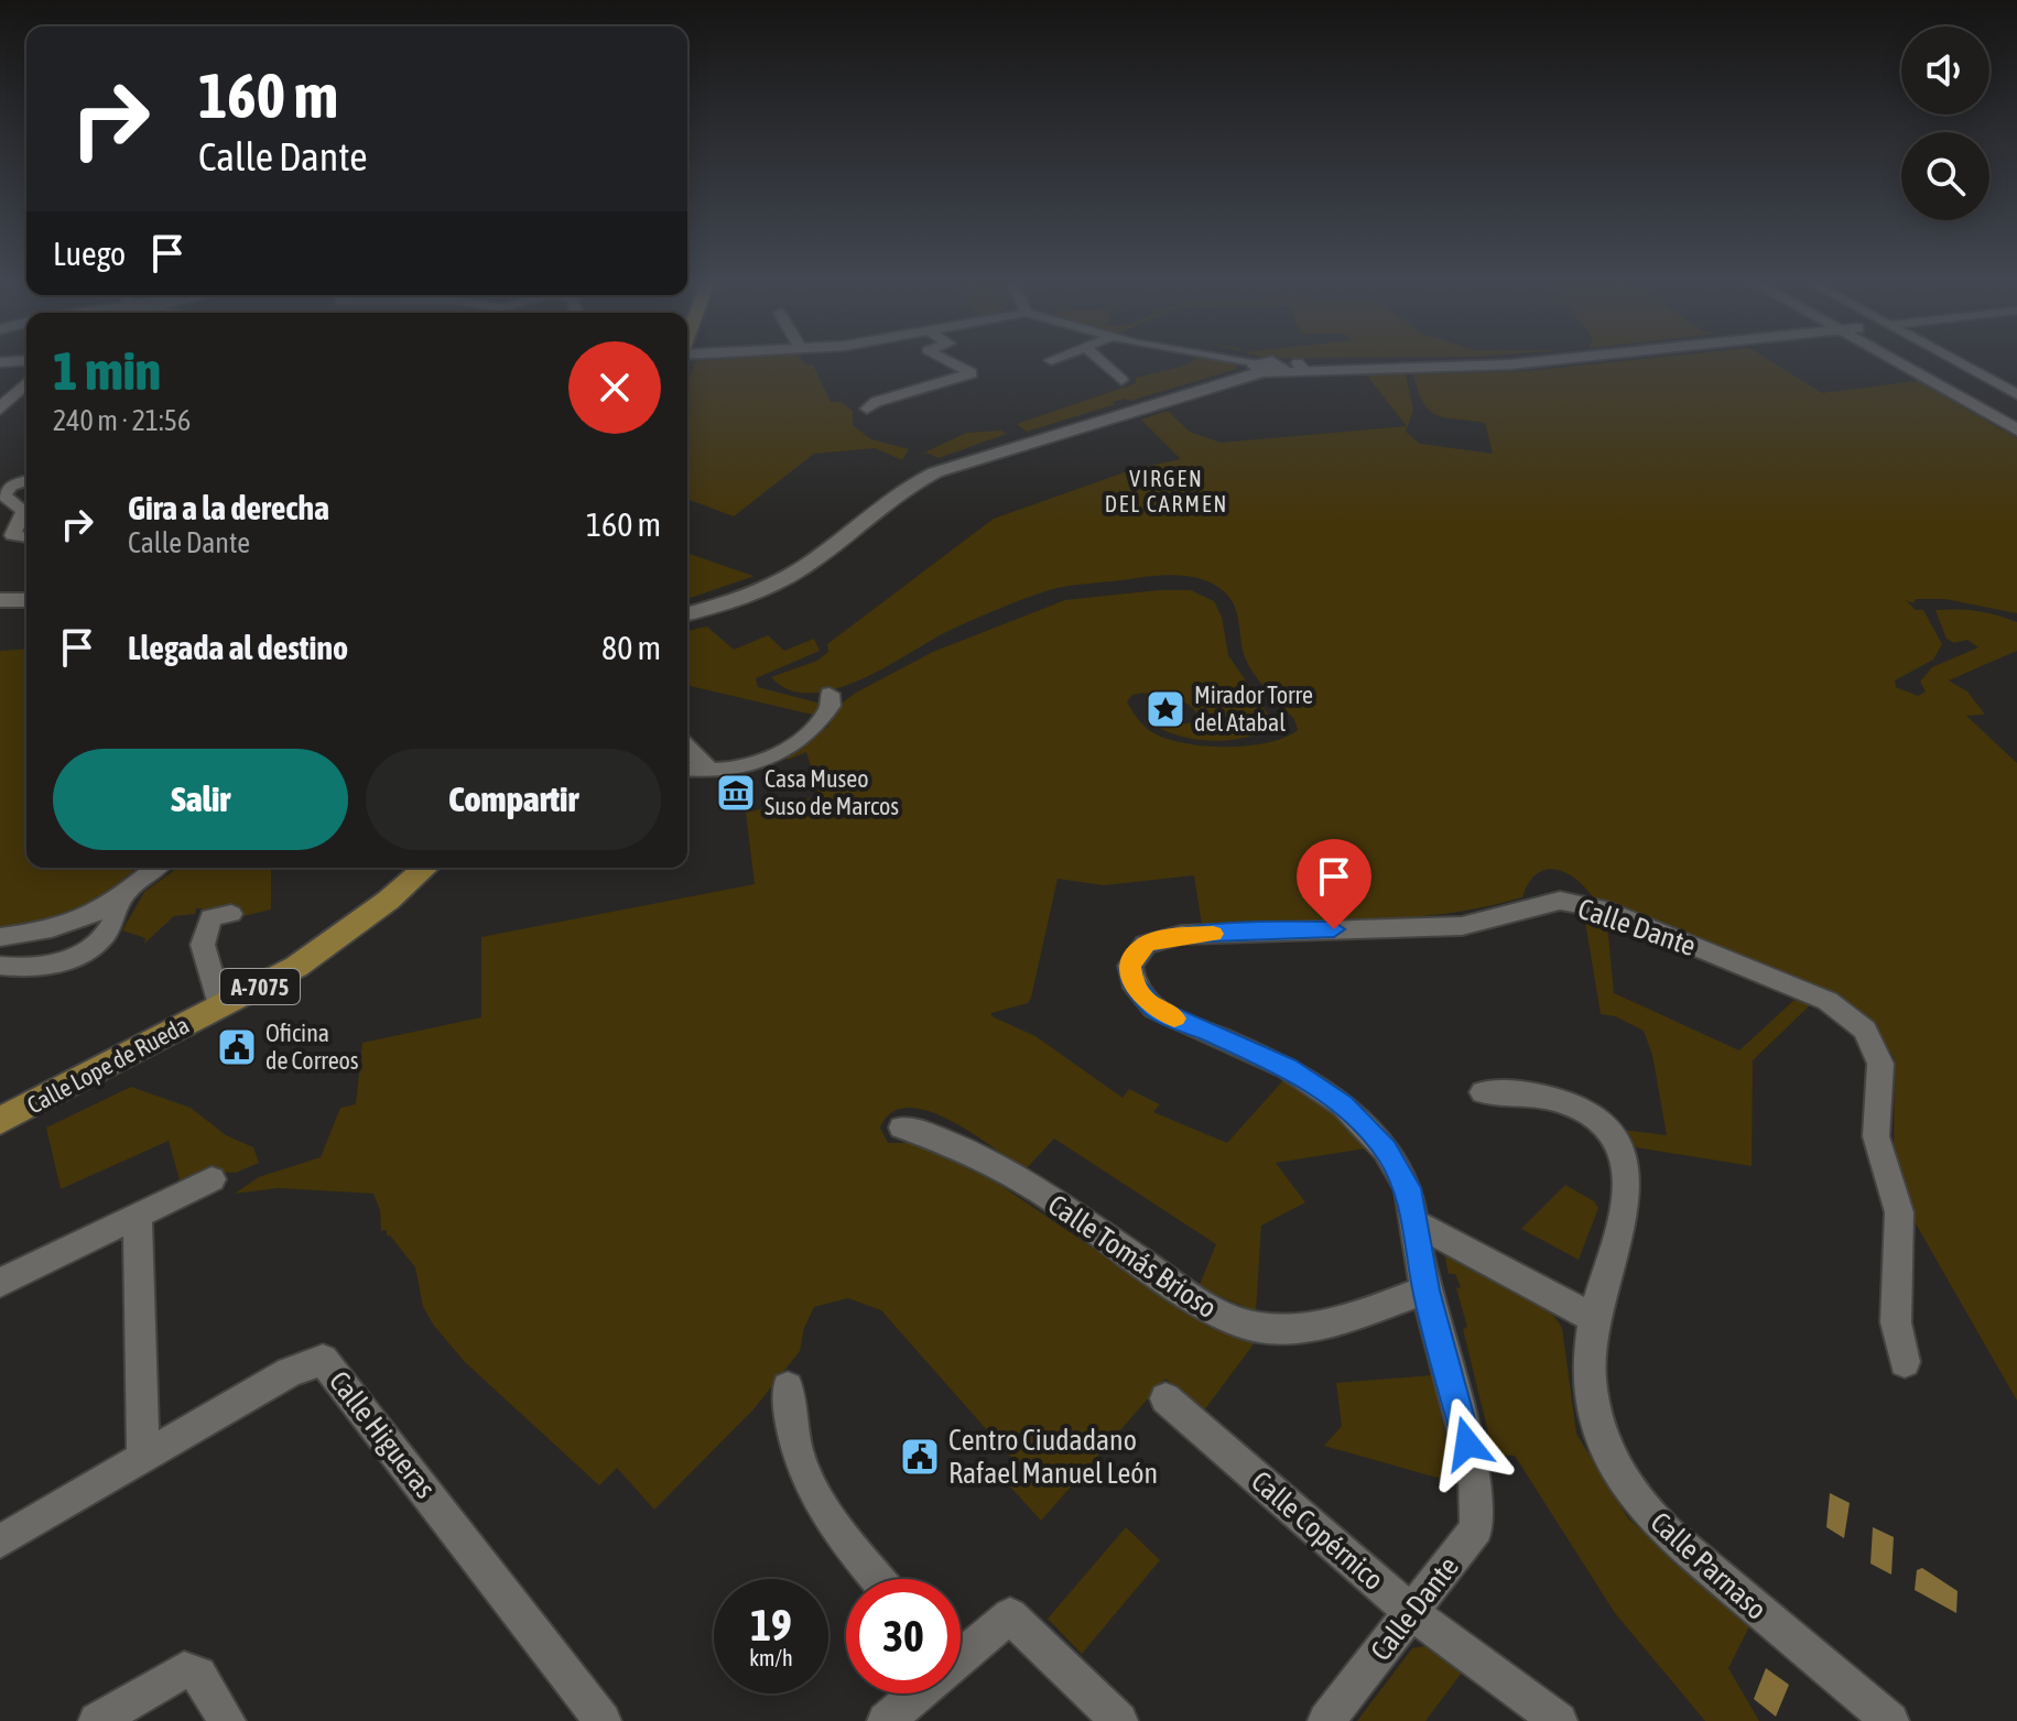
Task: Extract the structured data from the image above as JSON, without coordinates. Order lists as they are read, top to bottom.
{
  "streets": {
    "main road": ["A-7075", "Calle Lope de Rueda"],
    "street": [
      "Calle Dante",
      "Calle Tomás Brioso",
      "Calle Higueras",
      "Calle Copérnico",
      "Calle Parnaso"
    ]
  },
  "crossings": [
    ["Calle Dante", "Calle Tomás Brioso"],
    ["Calle Dante", "Calle Copérnico"]
  ],
  "districts": ["VIRGEN DEL CARMEN"],
  "places": {
    "place": ["Mirador Torre del Atabal"],
    "museum": ["Casa Museo Suso de Marcos"],
    "public building": ["Oficina de Correos", "Centro Ciudadano Rafael Manuel León"]
  },
  "page": {
    "turn": ["160 m", "Calle Dante"],
    "then": "Luego",
    "heading": ["1 min", "240 m · 21:56"],
    "list": [
      {
        "name": "Gira a la derecha",
        "note": "Calle Dante",
        "value": "160 m"
      },
      {
        "name": "Llegada al destino",
        "value": "80 m"
      }
    ],
    "buttons": ["Salir", "Compartir"],
    "speed": "19 km/h",
    "limit": "30"
  }
}
